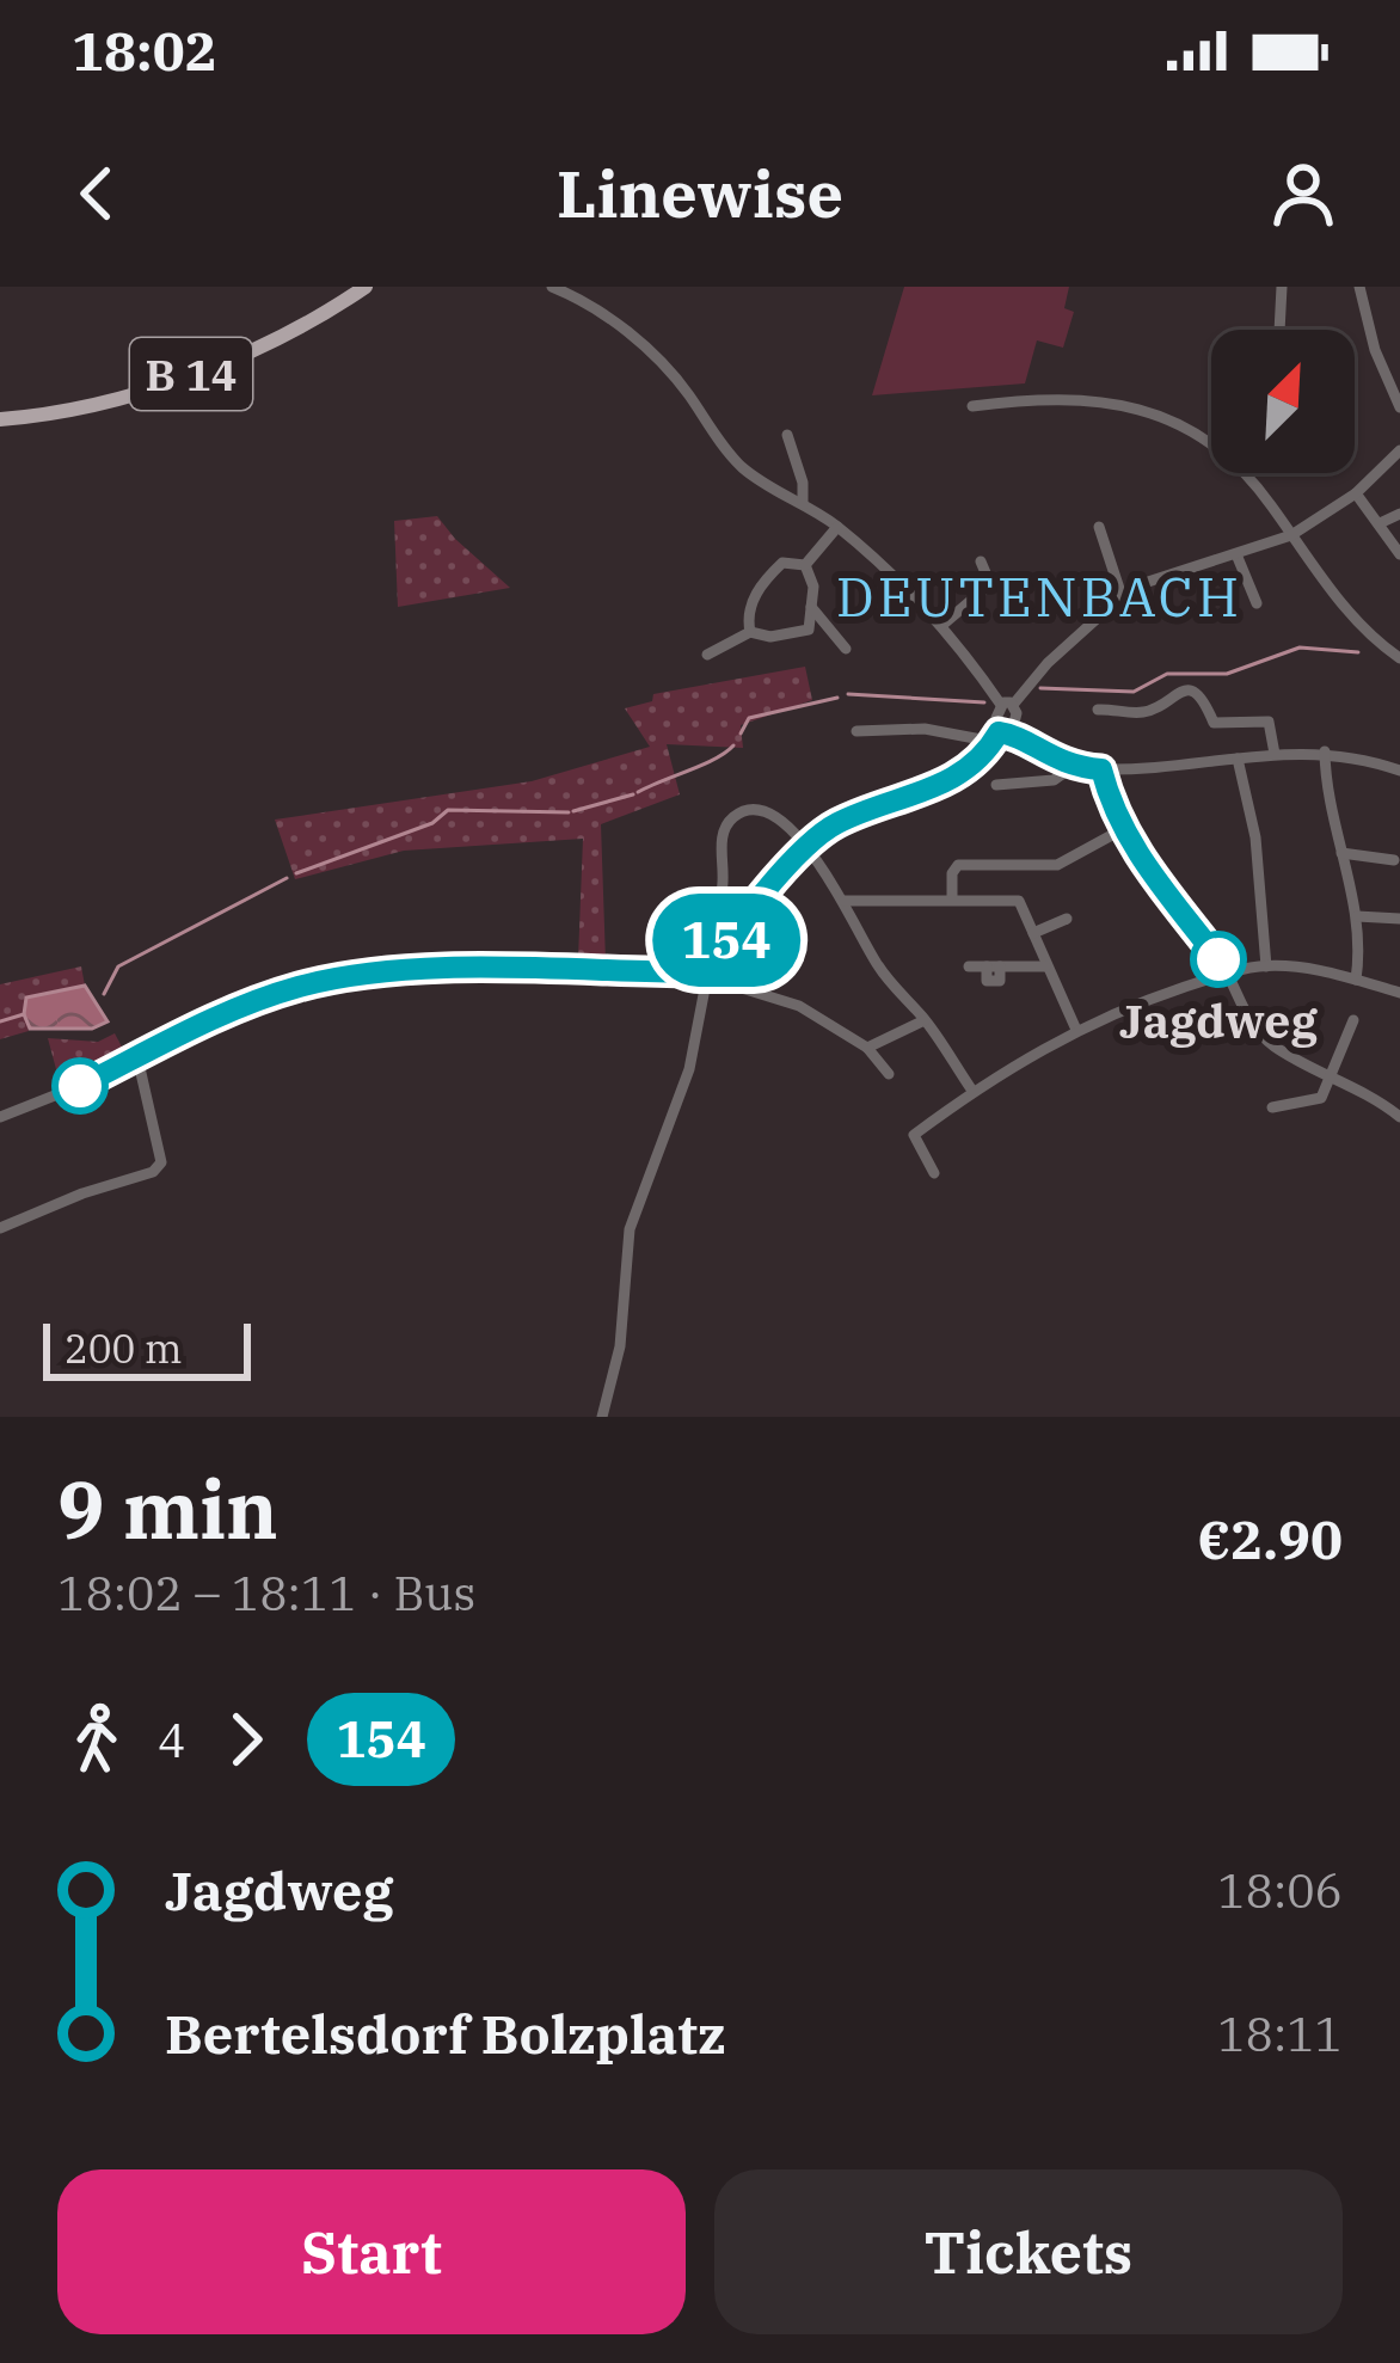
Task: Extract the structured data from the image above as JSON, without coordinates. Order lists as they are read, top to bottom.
{
  "streets": {
    "main road": ["B 14"]
  },
  "districts": ["DEUTENBACH"],
  "places": ["Jagdweg"],
  "lines": ["bus line 154"],
  "scale_bar": "200 m",
  "north": "top right",
  "page": {
    "status": "18:02",
    "header": "Linewise",
    "on_map": "154",
    "scale": "200 m",
    "heading": ["9 min", "18:02 – 18:11 · Bus", "€2.90"],
    "legs": ["4", "154"],
    "list": [
      {
        "name": "Jagdweg",
        "value": "18:06"
      },
      {
        "name": "Bertelsdorf Bolzplatz",
        "value": "18:11"
      }
    ],
    "buttons": ["Start", "Tickets"]
  }
}
